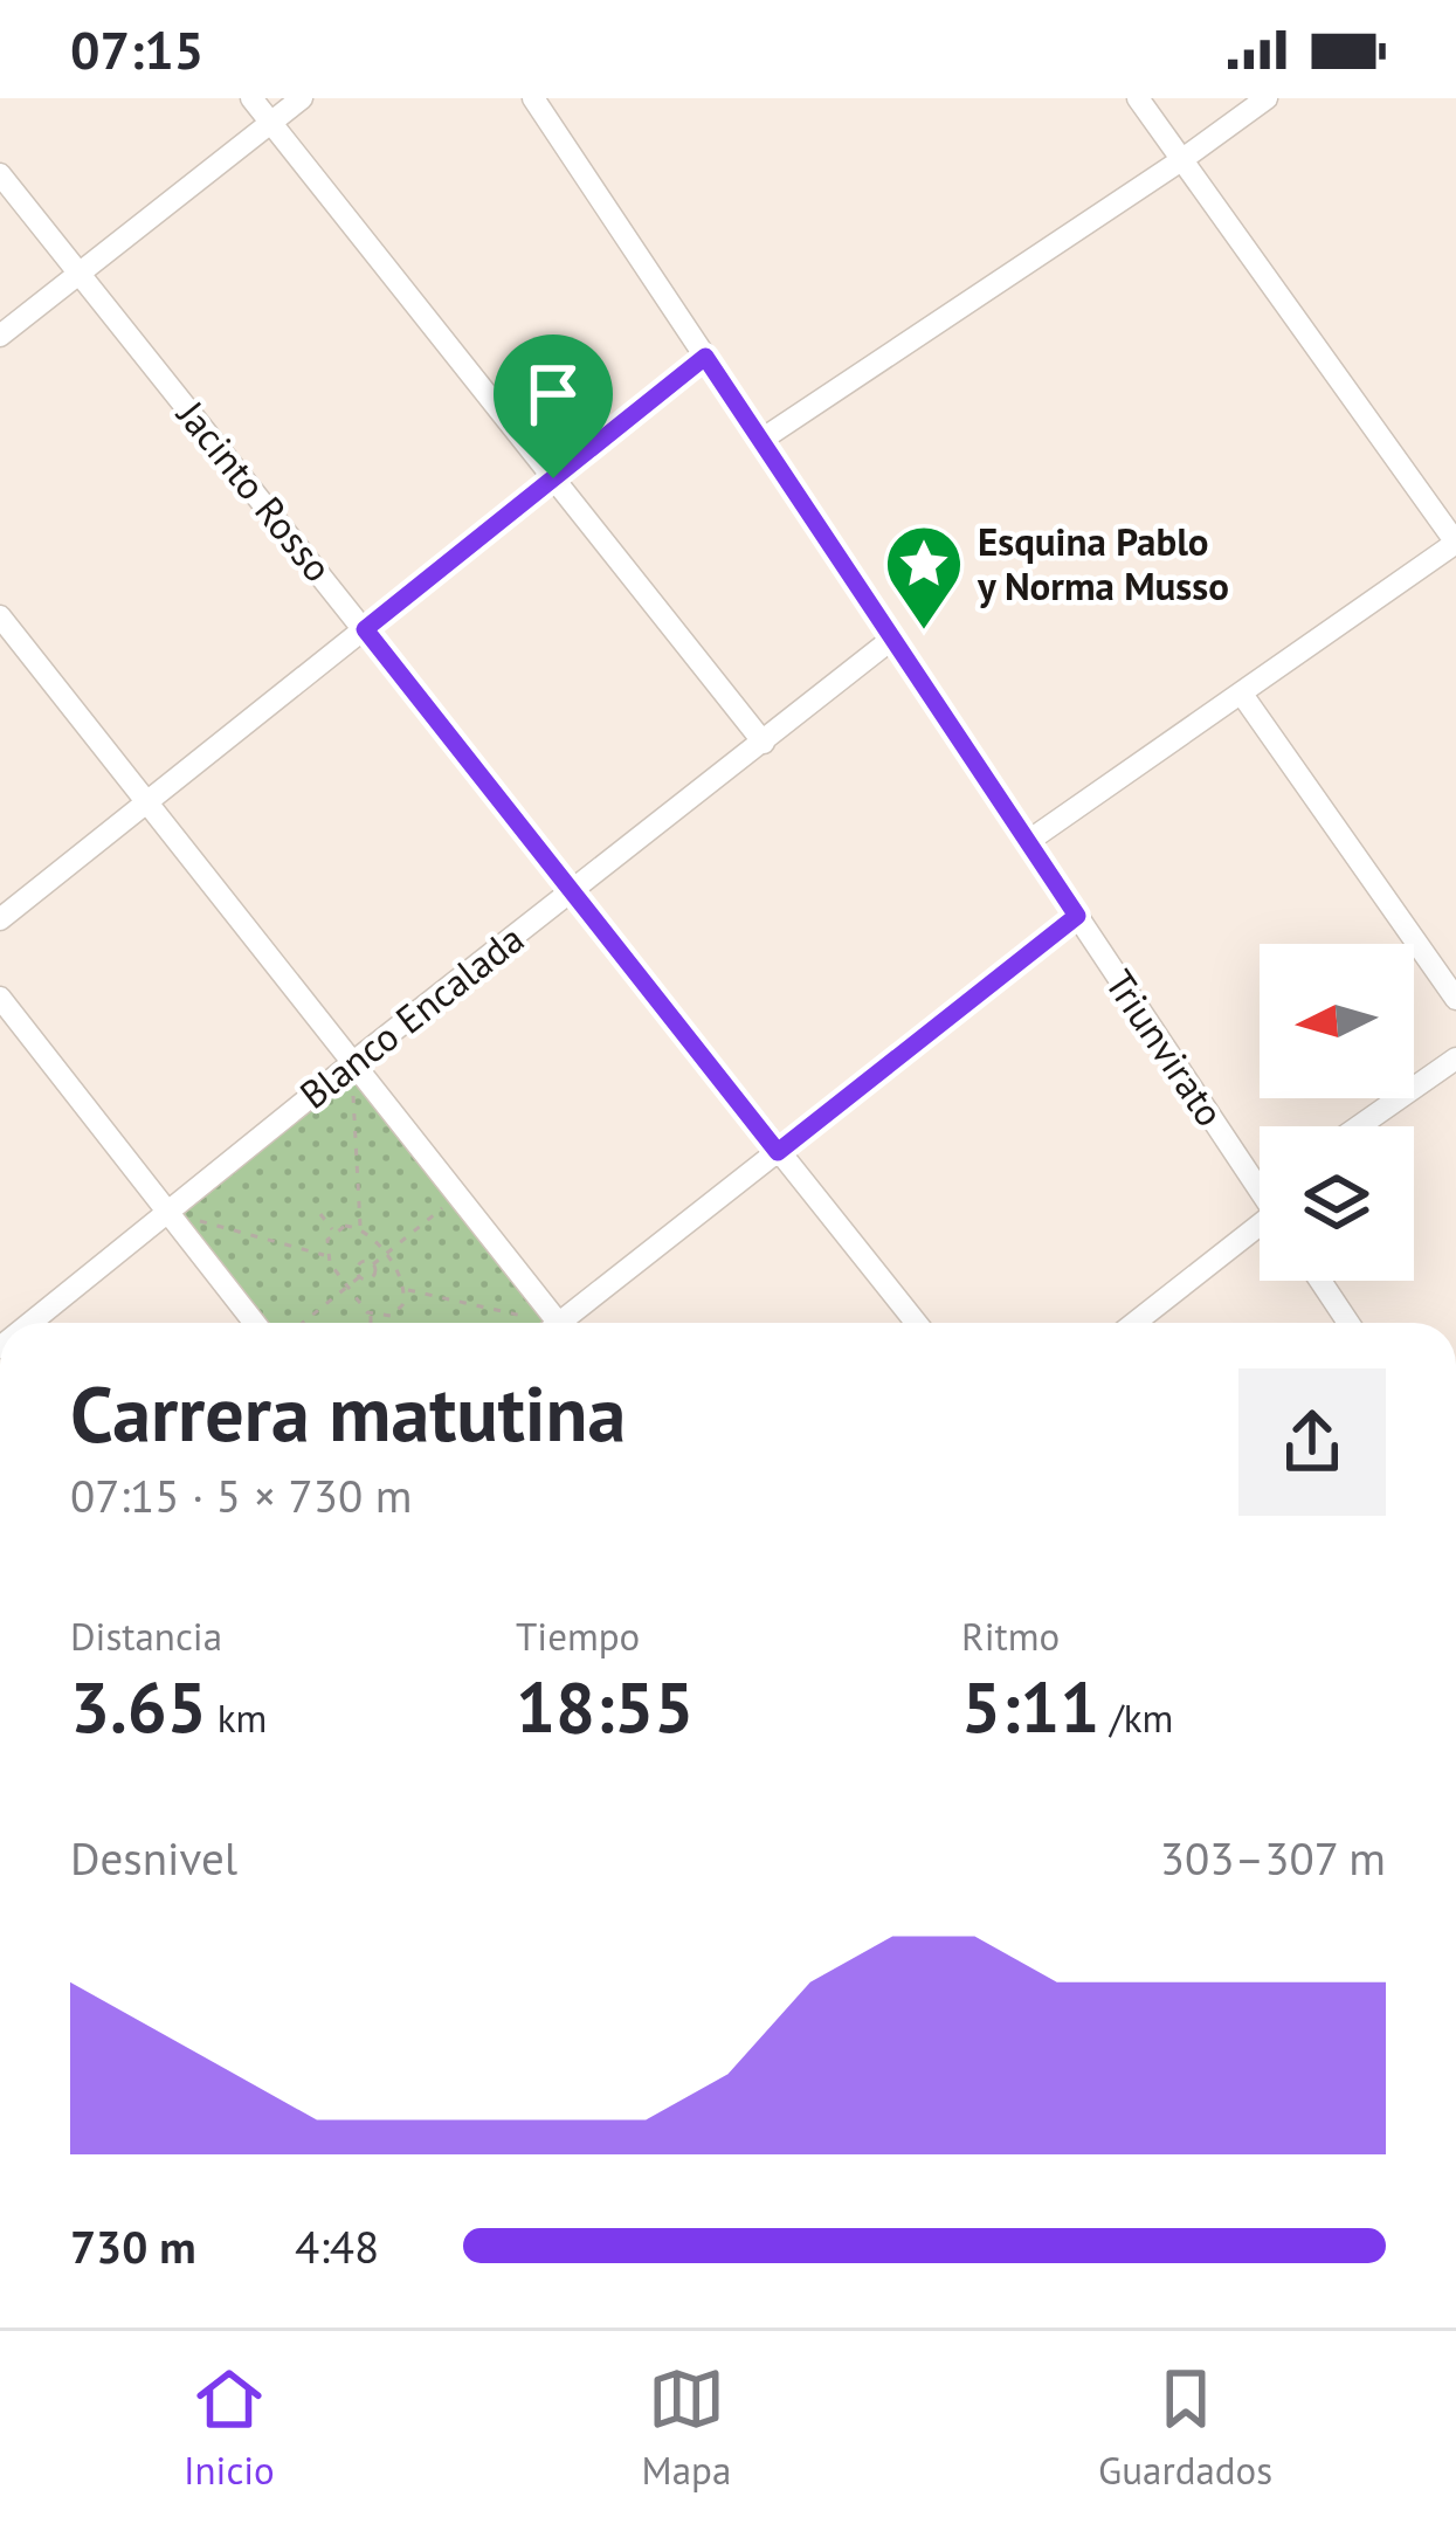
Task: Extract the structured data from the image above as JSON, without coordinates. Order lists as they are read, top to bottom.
{
  "streets": {
    "street": ["Jacinto Rosso", "Blanco Encalada", "Triunvirato"]
  },
  "crossings": [
    ["Jacinto Rosso", "Blanco Encalada"],
    ["Blanco Encalada", "Triunvirato"]
  ],
  "places": {
    "place": ["Esquina Pablo y Norma Musso"]
  },
  "north": "left",
  "page": {
    "status": "07:15",
    "heading": ["Carrera matutina", "07:15 · 5 × 730 m"],
    "stats": [
      ["Distancia", "3.65 km"],
      ["Tiempo", "18:55"],
      ["Ritmo", "5:11 /km"]
    ],
    "chart": ["Desnivel", "303–307 m"],
    "list": [
      {
        "name": "730 m",
        "note": "4:48"
      }
    ],
    "tabs": ["Inicio", "Mapa", "Guardados"]
  }
}
